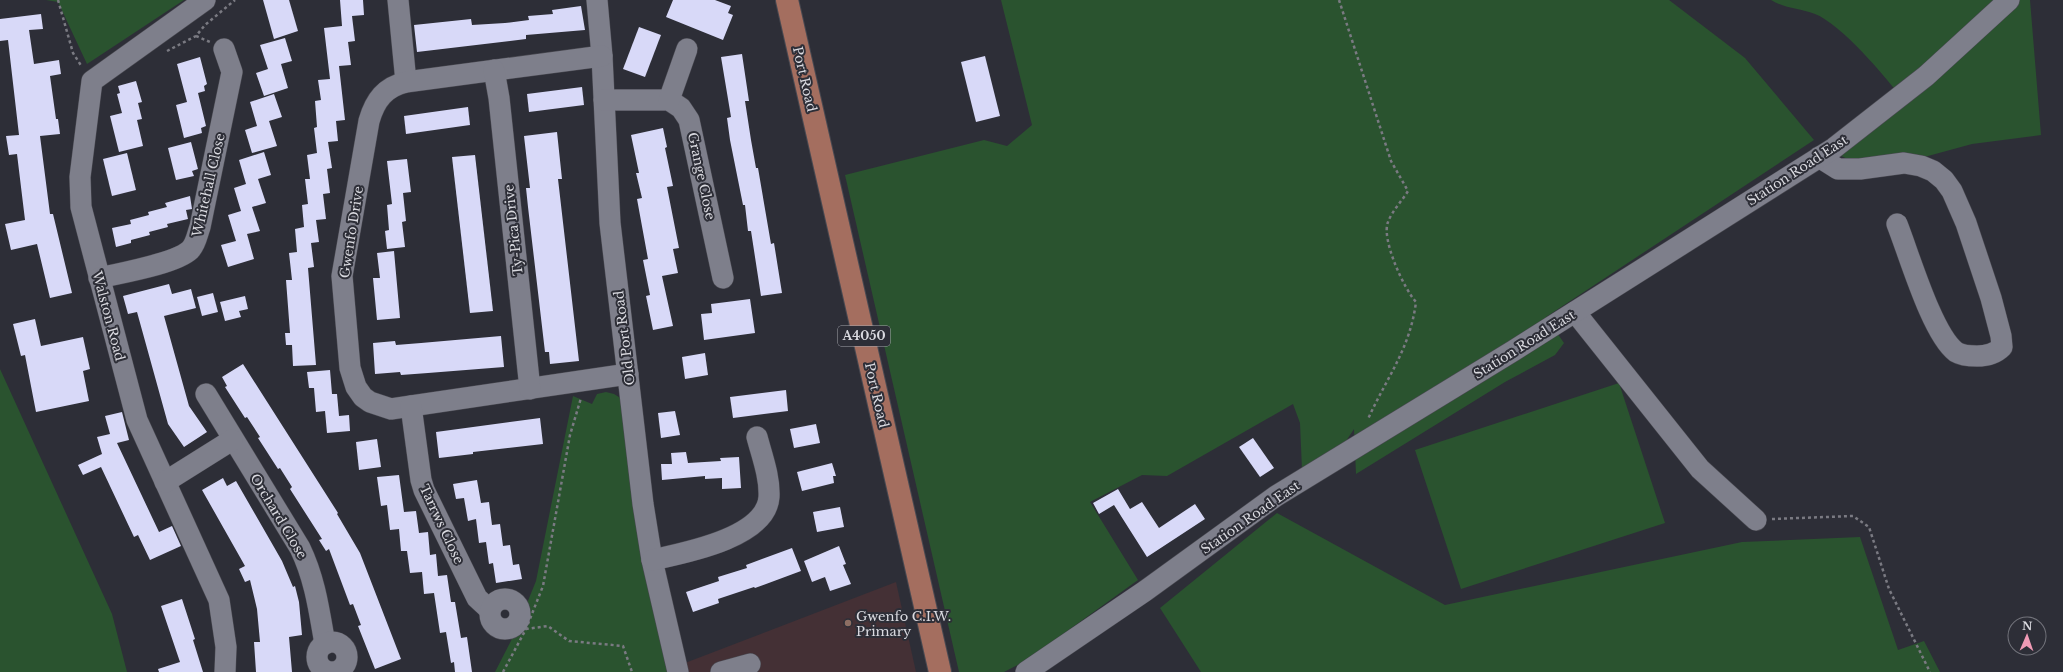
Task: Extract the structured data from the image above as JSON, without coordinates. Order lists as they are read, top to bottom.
{
  "streets": {
    "main road": ["Port Road", "A4050"],
    "street": [
      "Station Road East",
      "Grange Close",
      "Whitehall Close",
      "Ty-Pica Drive",
      "Gwenfo Drive",
      "Walston Road",
      "Old Port Road",
      "Orchard Close",
      "Tarrws Close"
    ]
  },
  "crossings": [
    ["Whitehall Close", "Walston Road"],
    ["Ty-Pica Drive", "Gwenfo Drive"],
    ["Gwenfo Drive", "Old Port Road"],
    ["Gwenfo Drive", "Tarrws Close"]
  ],
  "places": ["Gwenfo C.I.W. Primary"],
  "north": "top"
}
